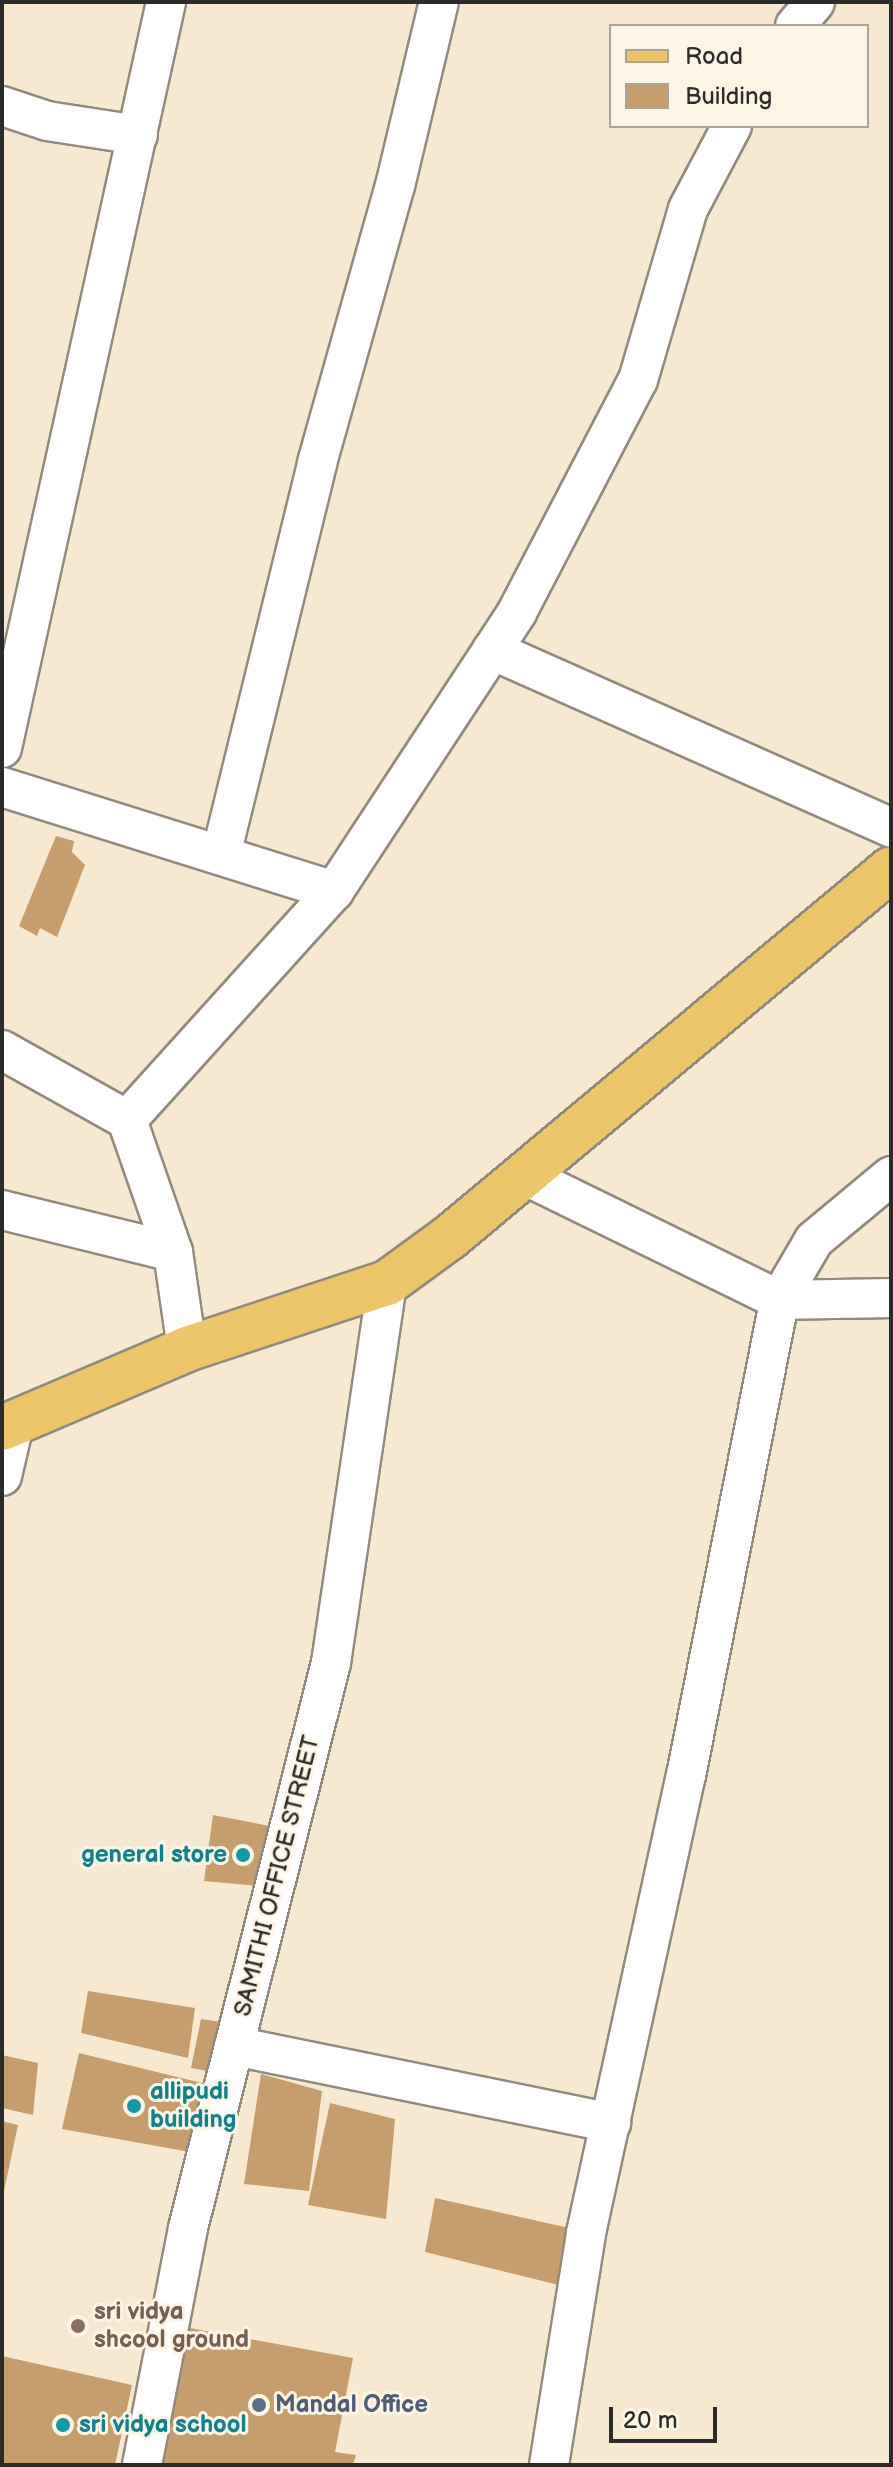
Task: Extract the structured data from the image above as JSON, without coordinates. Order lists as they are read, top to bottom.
{
  "streets": {
    "street": ["SAMITHI OFFICE STREET"]
  },
  "places": [
    "general store",
    "allipudi building",
    "sri vidya shcool ground",
    "Mandal Office",
    "sri vidya school"
  ],
  "legend": ["Road", "Building"],
  "scale_bar": "20 m"
}
